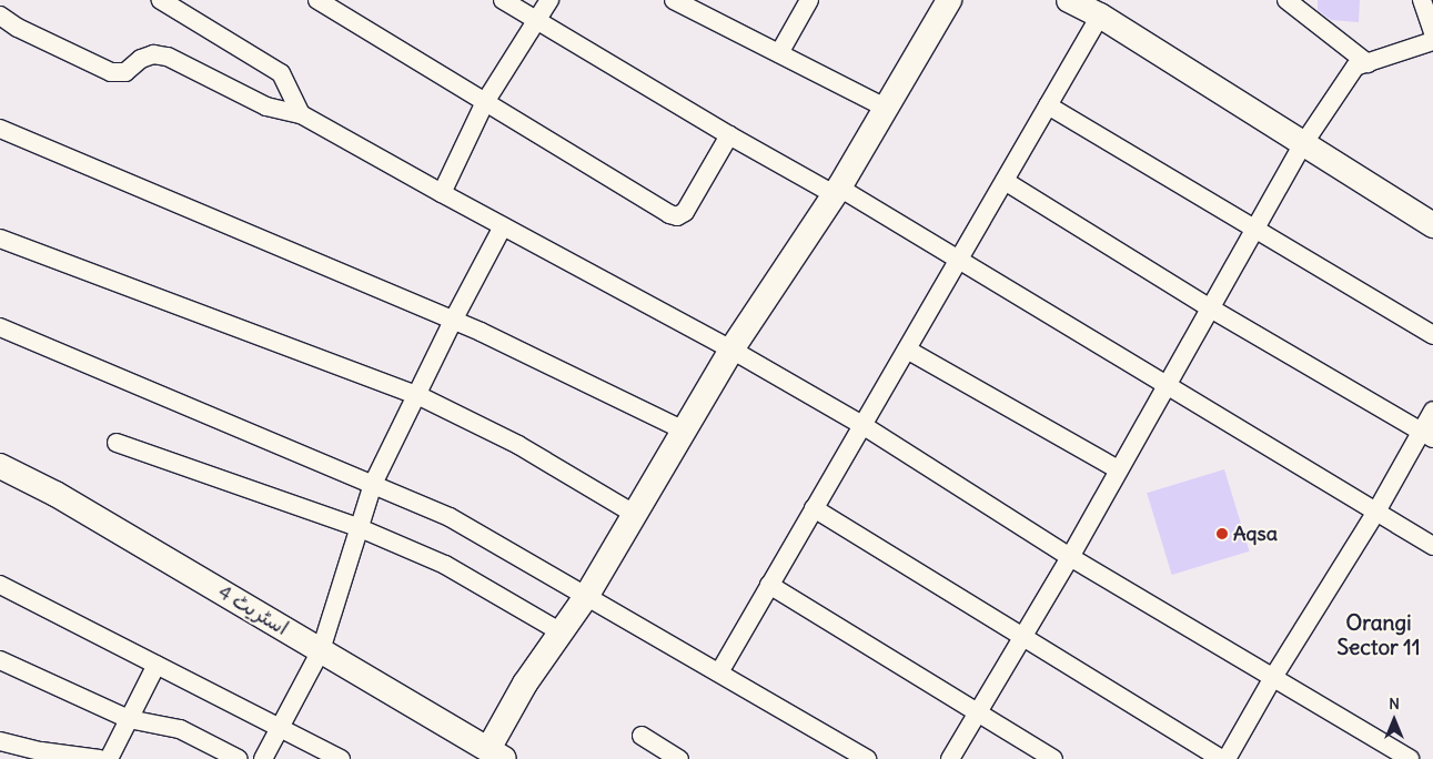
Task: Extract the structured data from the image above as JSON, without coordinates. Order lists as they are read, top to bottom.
{
  "streets": {
    "street": ["اسٹریٹ 4"]
  },
  "districts": ["Orangi Sector 11"],
  "places": ["Aqsa"],
  "north": "top"
}
